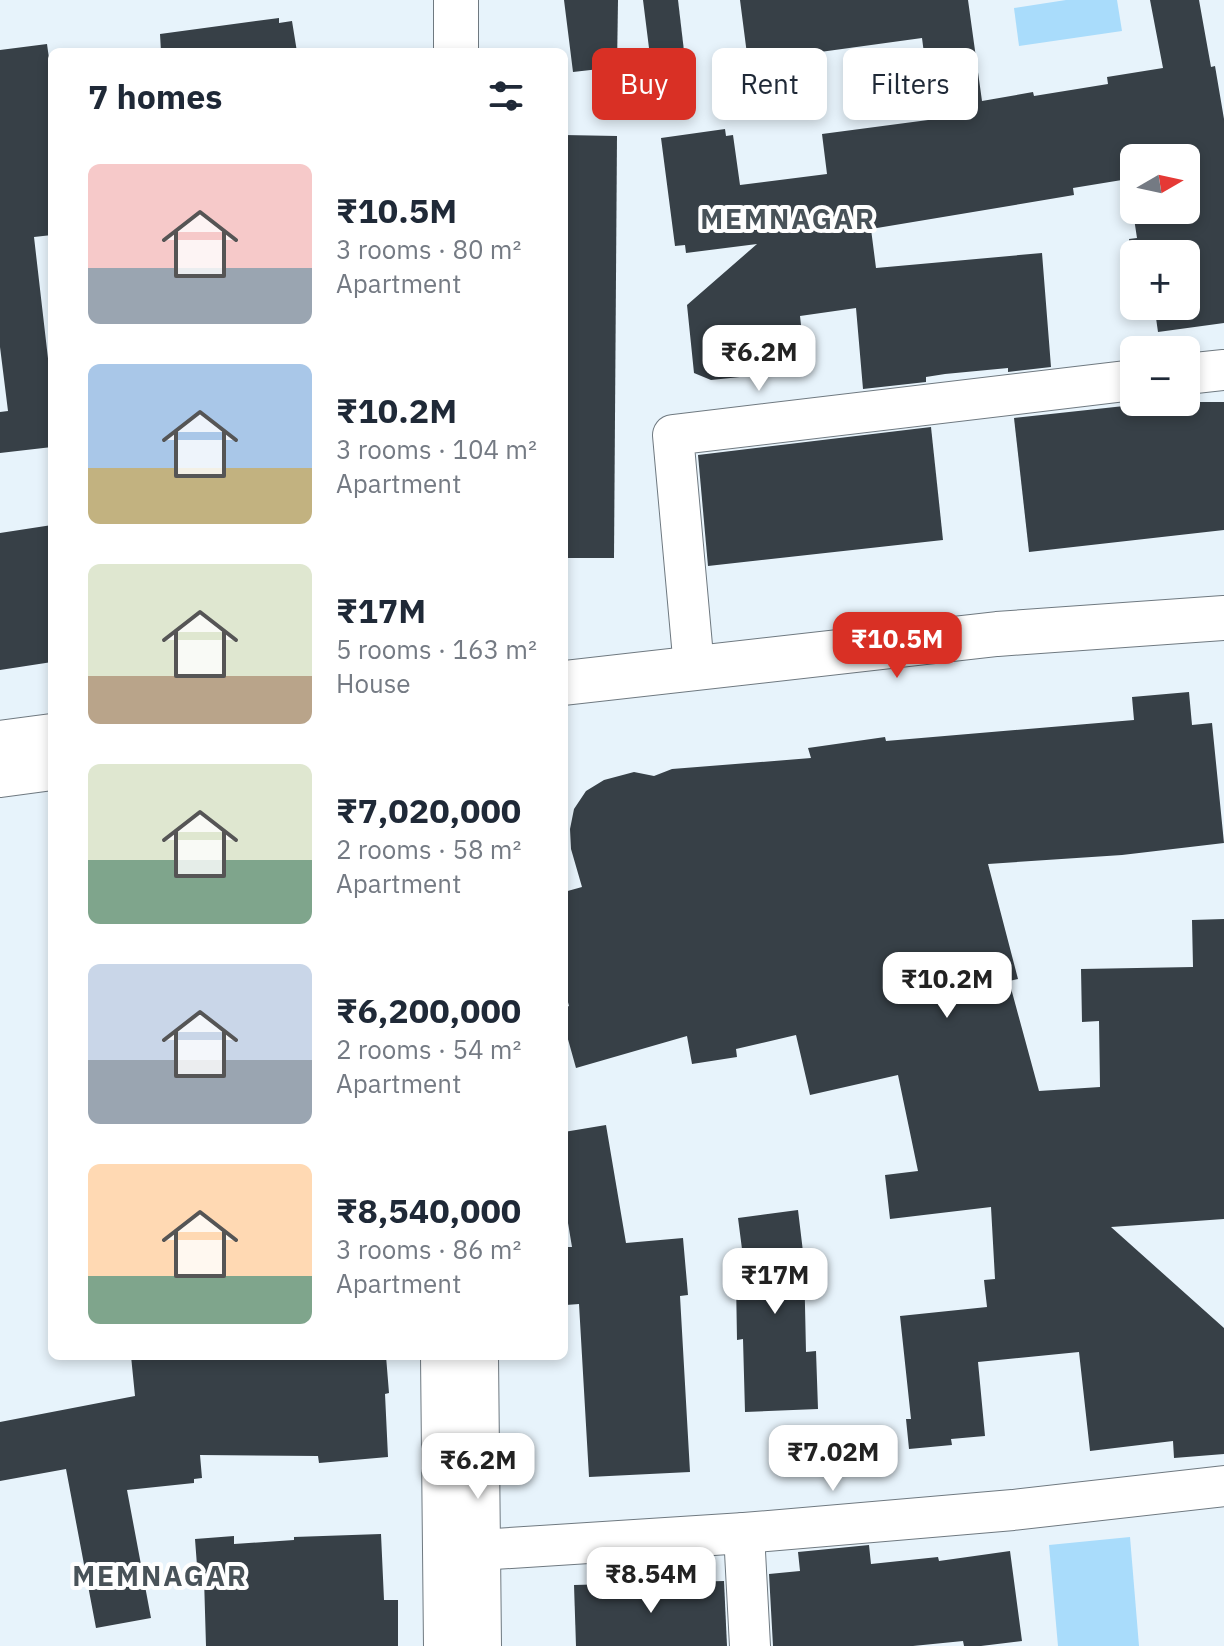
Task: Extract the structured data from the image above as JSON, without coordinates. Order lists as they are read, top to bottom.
{
  "districts": ["MEMNAGAR", "MEMNAGAR"],
  "north": "right",
  "page": {
    "chip": ["Buy", "Rent", "Filters"],
    "heading": "7 homes",
    "map_buttons": ["+", "−"],
    "list": [
      {
        "name": "₹10.5M",
        "note": "3 rooms · 80 m² · Apartment"
      },
      {
        "name": "₹10.2M",
        "note": "3 rooms · 104 m² · Apartment"
      },
      {
        "name": "₹17M",
        "note": "5 rooms · 163 m² · House"
      },
      {
        "name": "₹7,020,000",
        "note": "2 rooms · 58 m² · Apartment"
      },
      {
        "name": "₹6,200,000",
        "note": "2 rooms · 54 m² · Apartment"
      },
      {
        "name": "₹8,540,000",
        "note": "3 rooms · 86 m² · Apartment"
      }
    ],
    "price": [
      "₹6.2M",
      "₹10.5M",
      "₹10.2M",
      "₹17M",
      "₹7.02M",
      "₹6.2M",
      "₹8.54M"
    ]
  }
}
